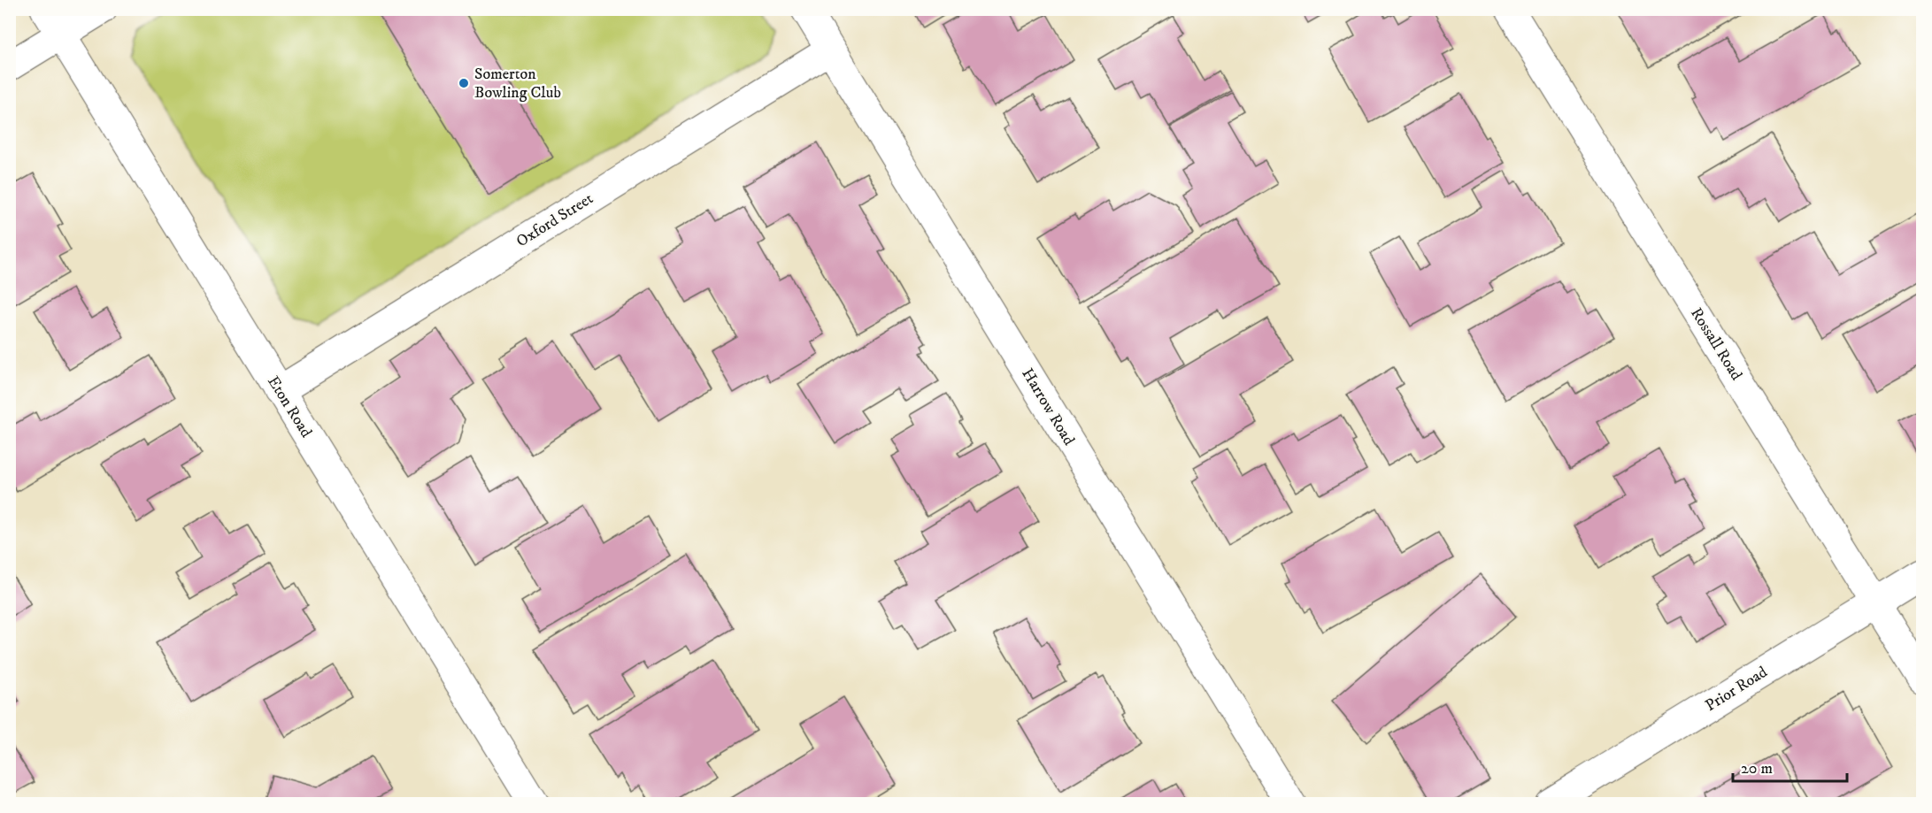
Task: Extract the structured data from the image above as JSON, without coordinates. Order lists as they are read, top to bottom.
{
  "streets": {
    "street": [
      "Oxford Street",
      "Rossall Road",
      "Eton Road",
      "Harrow Road",
      "Prior Road"
    ]
  },
  "crossings": [
    ["Oxford Street", "Eton Road"],
    ["Oxford Street", "Harrow Road"],
    ["Rossall Road", "Prior Road"]
  ],
  "places": ["Somerton Bowling Club"],
  "scale_bar": "20 m"
}
